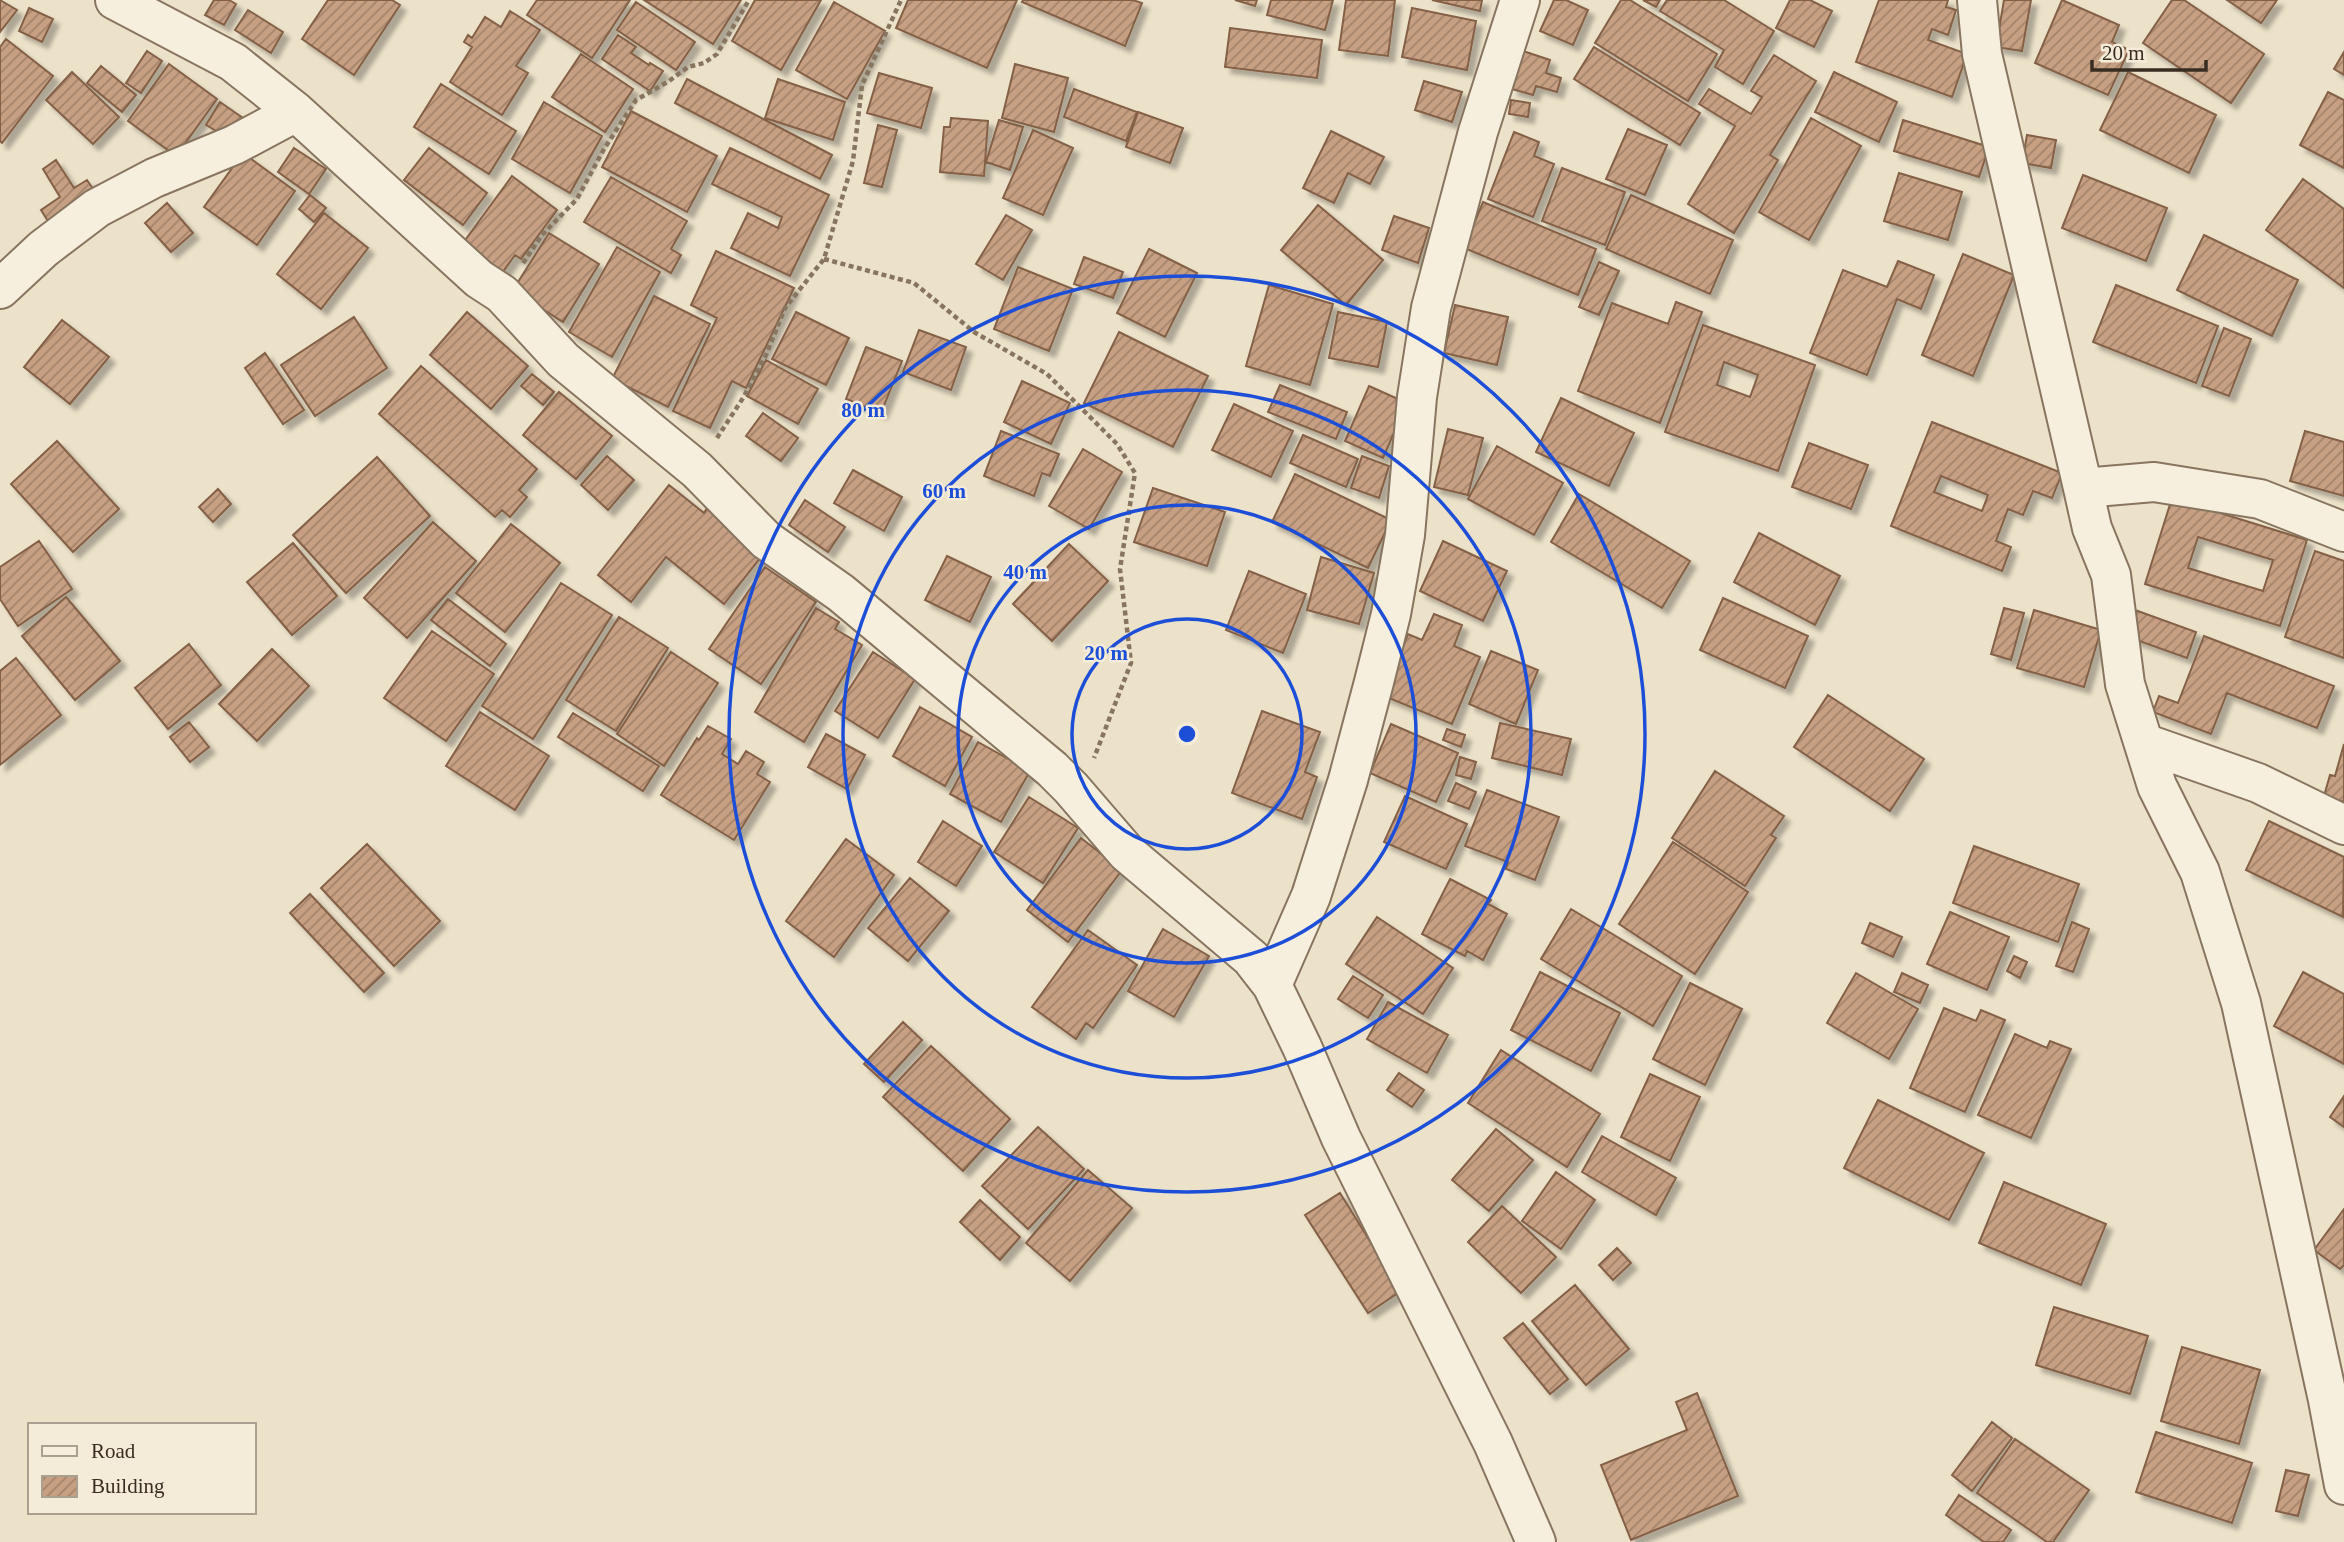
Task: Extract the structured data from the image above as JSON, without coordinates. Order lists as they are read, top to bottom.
{
  "legend": ["Road", "Building"],
  "scale_bar": "20 m",
  "rings": [
    "80 m",
    "60 m",
    "40 m",
    "20 m"
  ]
}
